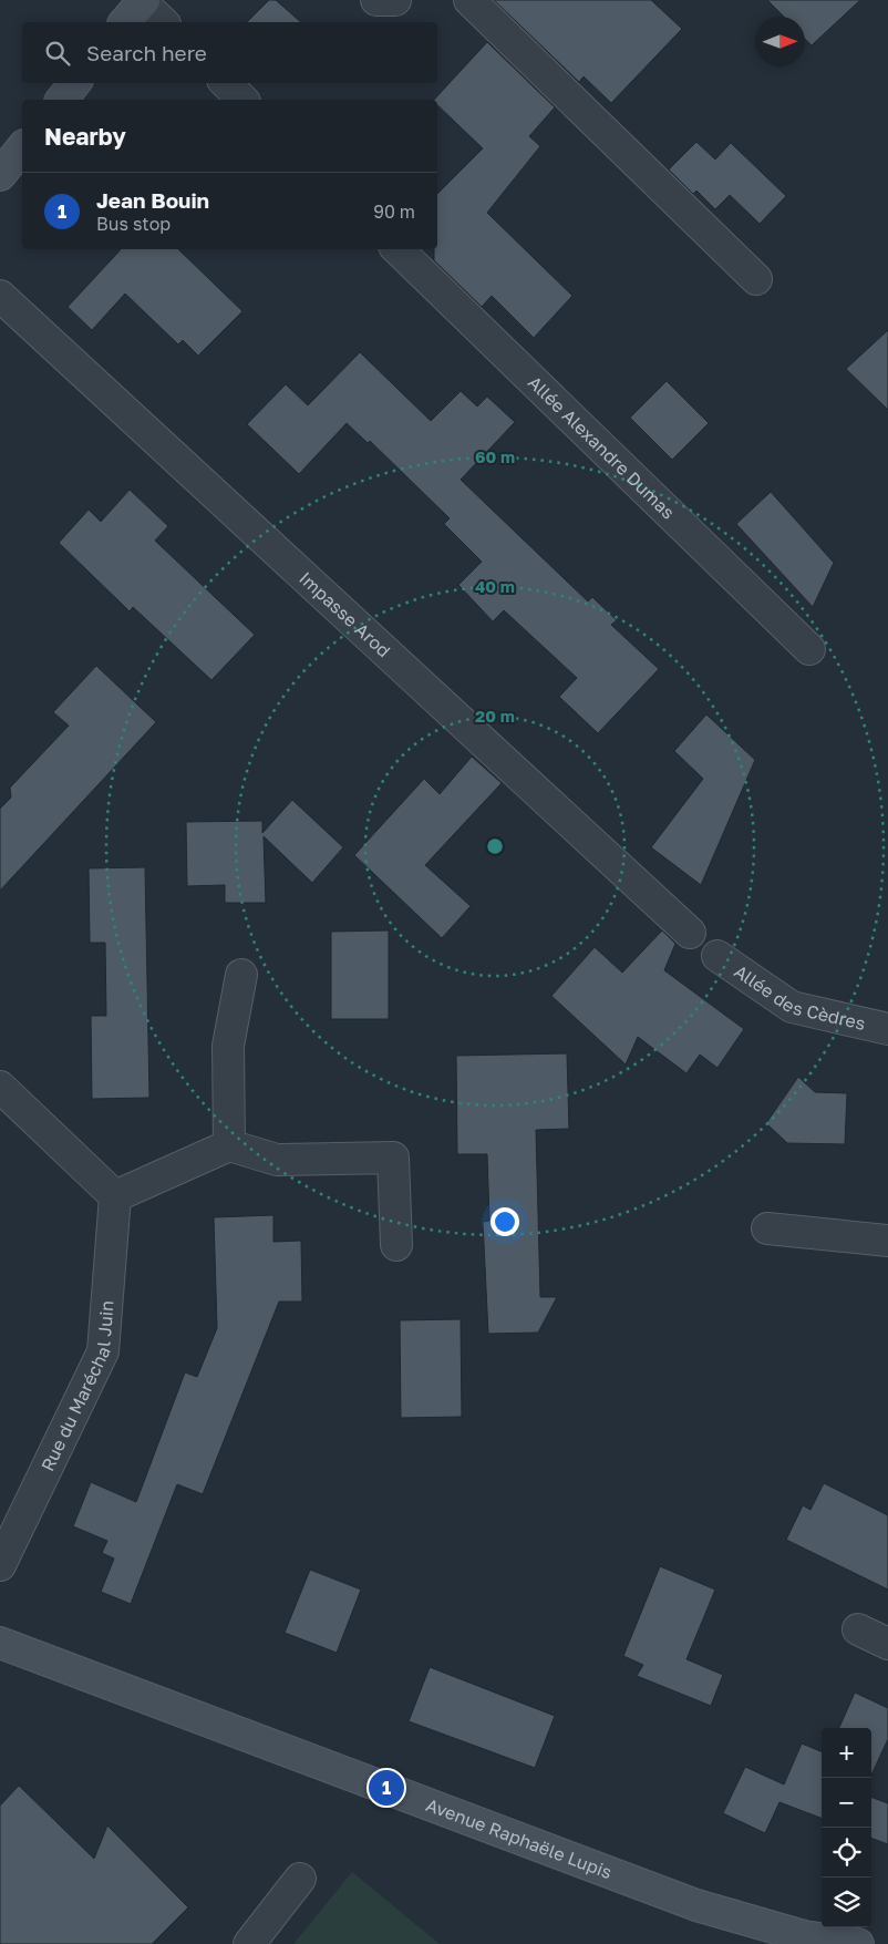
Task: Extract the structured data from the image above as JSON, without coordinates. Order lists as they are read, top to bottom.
{
  "streets": {
    "street": [
      "Allée Alexandre Dumas",
      "Impasse Arod",
      "Allée des Cèdres",
      "Rue du Maréchal Juin",
      "Avenue Raphaële Lupis"
    ]
  },
  "north": "right",
  "page": {
    "search": "Search here",
    "heading": "Nearby",
    "list": [
      {
        "mark": "1",
        "name": "Jean Bouin",
        "note": "Bus stop",
        "value": "90 m"
      }
    ],
    "map_buttons": ["+", "−"],
    "pins": "1"
  },
  "rings": ["60 m", "40 m", "20 m"]
}
